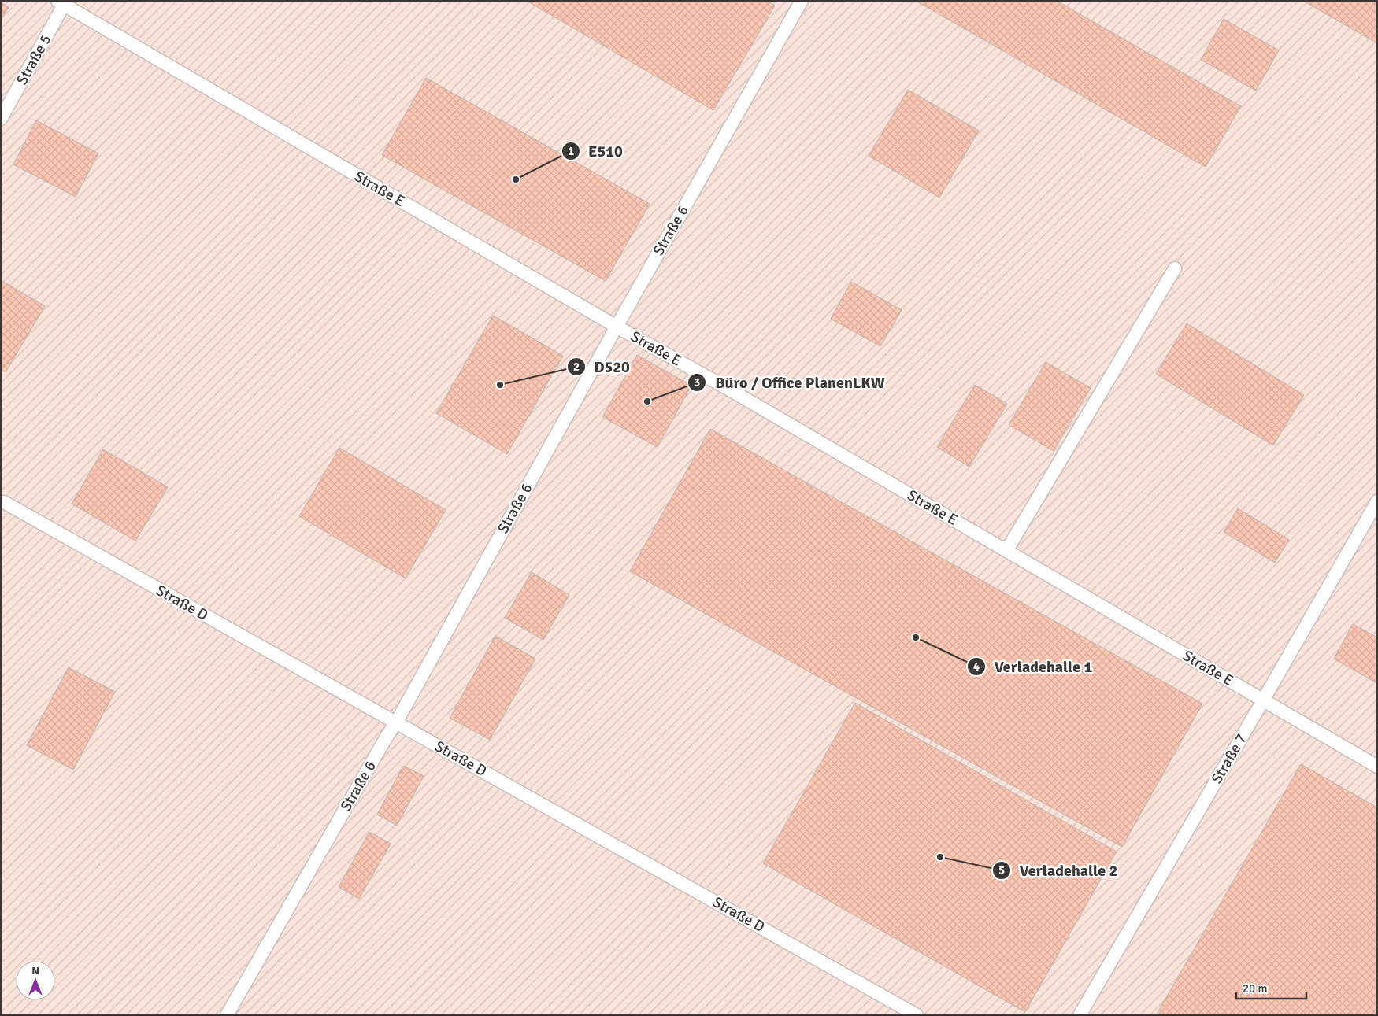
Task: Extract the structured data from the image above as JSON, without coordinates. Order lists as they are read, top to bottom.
{
  "streets": {
    "lane": [
      "Straße 5",
      "Straße E",
      "Straße 6",
      "Straße D",
      "Straße 7"
    ]
  },
  "crossings": [
    ["Straße 5", "Straße E"],
    ["Straße E", "Straße 6"],
    ["Straße E", "Straße 7"],
    ["Straße 6", "Straße D"]
  ],
  "places": [
    "E510",
    "D520",
    "Büro / Office PlanenLKW",
    "Verladehalle 1",
    "Verladehalle 2"
  ],
  "scale_bar": "20 m",
  "north": "top"
}
